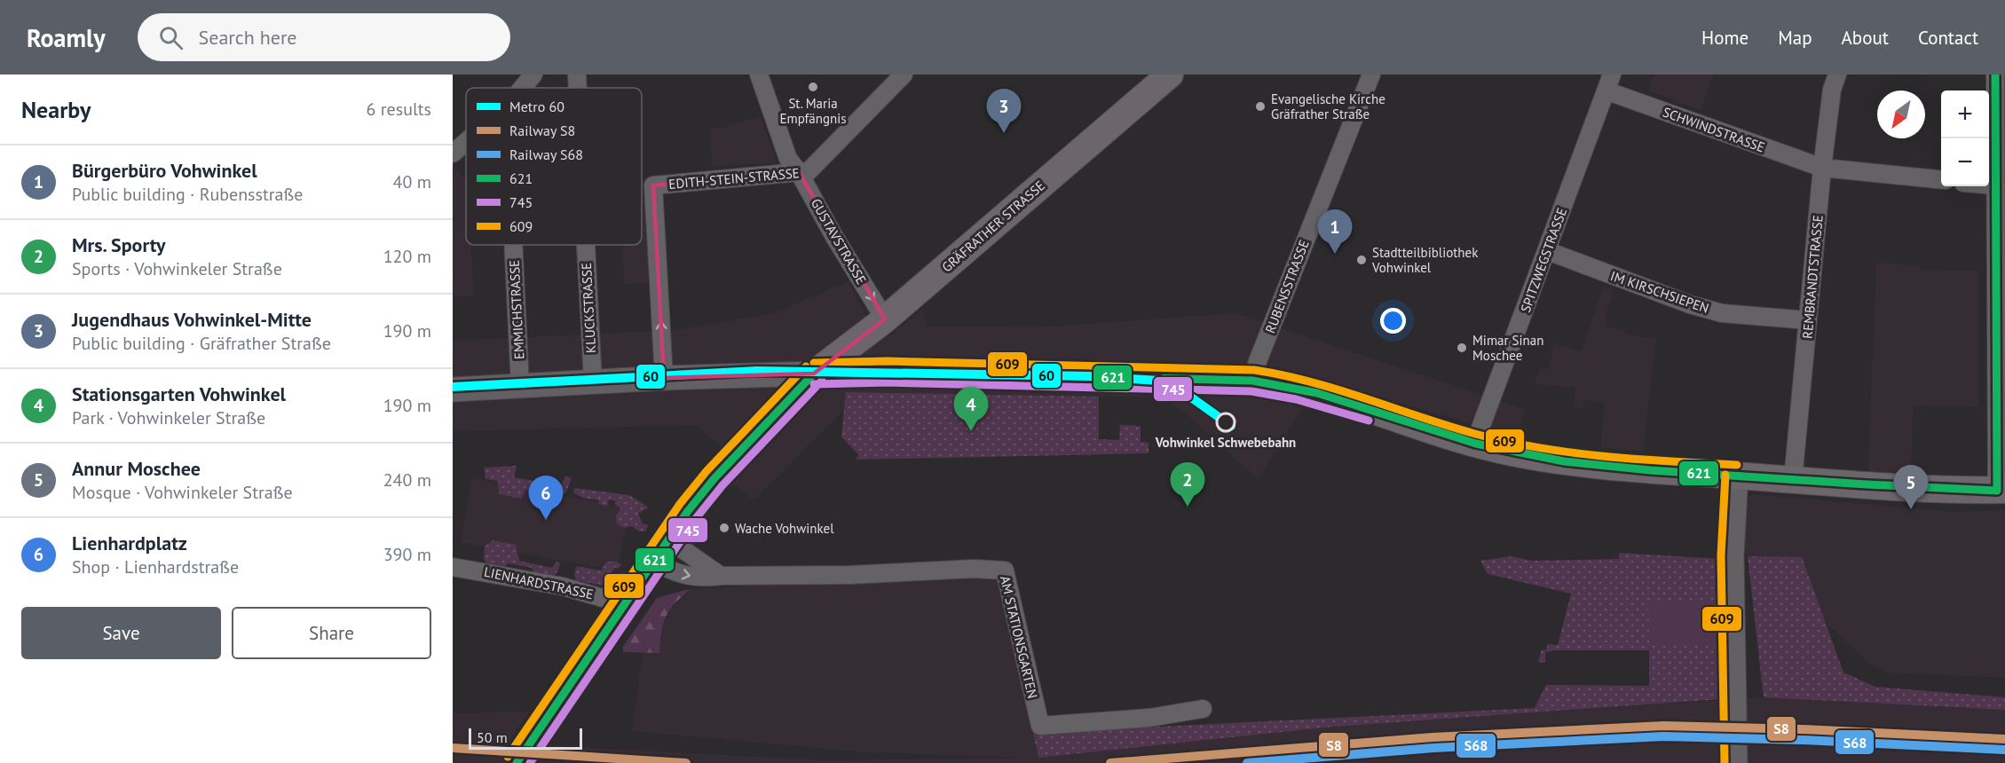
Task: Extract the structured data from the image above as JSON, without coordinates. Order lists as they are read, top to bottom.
{
  "streets": {
    "main road": ["GRÄFRATHER STRASSE"],
    "street": [
      "SCHWINDSTRASSE",
      "EDITH-STEIN-STRASSE",
      "GUSTAVSTRASSE",
      "SPITZWEGSTRASSE",
      "REMBRANDTSTRASSE",
      "RUBENSSTRASSE",
      "IM KIRSCHSIEPEN",
      "KLUCKSTRASSE",
      "EMMICHSTRASSE",
      "LIENHARDSTRASSE",
      "AM STATIONSGARTEN"
    ]
  },
  "crossings": [
    ["SCHWINDSTRASSE", "SPITZWEGSTRASSE"],
    ["SCHWINDSTRASSE", "REMBRANDTSTRASSE"],
    ["EDITH-STEIN-STRASSE", "GUSTAVSTRASSE"],
    ["GRÄFRATHER STRASSE", "GUSTAVSTRASSE"],
    ["SPITZWEGSTRASSE", "IM KIRSCHSIEPEN"],
    ["REMBRANDTSTRASSE", "IM KIRSCHSIEPEN"]
  ],
  "one_way": ["GUSTAVSTRASSE"],
  "places": [
    "St. Maria Empfängnis",
    "Evangelische Kirche Gräfrather Straße",
    "Stadtteilbibliothek Vohwinkel",
    "Mimar Sinan Moschee",
    "Vohwinkel Schwebebahn",
    "Wache Vohwinkel"
  ],
  "lines": [
    "transit line 621",
    "transit line 609",
    "metro line 60",
    "transit line 745",
    "rail line S8",
    "rail line S68"
  ],
  "legend": [
    "Metro 60",
    "Railway S8",
    "Railway S68",
    "621",
    "745",
    "609"
  ],
  "scale_bar": "50 m",
  "north": "bottom left",
  "page": {
    "header": "Roamly",
    "search": "Search here",
    "nav": [
      "Home",
      "Map",
      "About",
      "Contact"
    ],
    "heading": ["Nearby", "6 results"],
    "pins": [
      "3",
      "1",
      "4",
      "2",
      "5",
      "6"
    ],
    "map_buttons": ["+", "−"],
    "list": [
      {
        "mark": "1",
        "name": "Bürgerbüro Vohwinkel",
        "note": "Public building · Rubensstraße",
        "value": "40 m"
      },
      {
        "mark": "2",
        "name": "Mrs. Sporty",
        "note": "Sports · Vohwinkeler Straße",
        "value": "120 m"
      },
      {
        "mark": "3",
        "name": "Jugendhaus Vohwinkel-Mitte",
        "note": "Public building · Gräfrather Straße",
        "value": "190 m"
      },
      {
        "mark": "4",
        "name": "Stationsgarten Vohwinkel",
        "note": "Park · Vohwinkeler Straße",
        "value": "190 m"
      },
      {
        "mark": "5",
        "name": "Annur Moschee",
        "note": "Mosque · Vohwinkeler Straße",
        "value": "240 m"
      },
      {
        "mark": "6",
        "name": "Lienhardplatz",
        "note": "Shop · Lienhardstraße",
        "value": "390 m"
      }
    ],
    "buttons": ["Save", "Share"],
    "scale": "50 m"
  }
}
